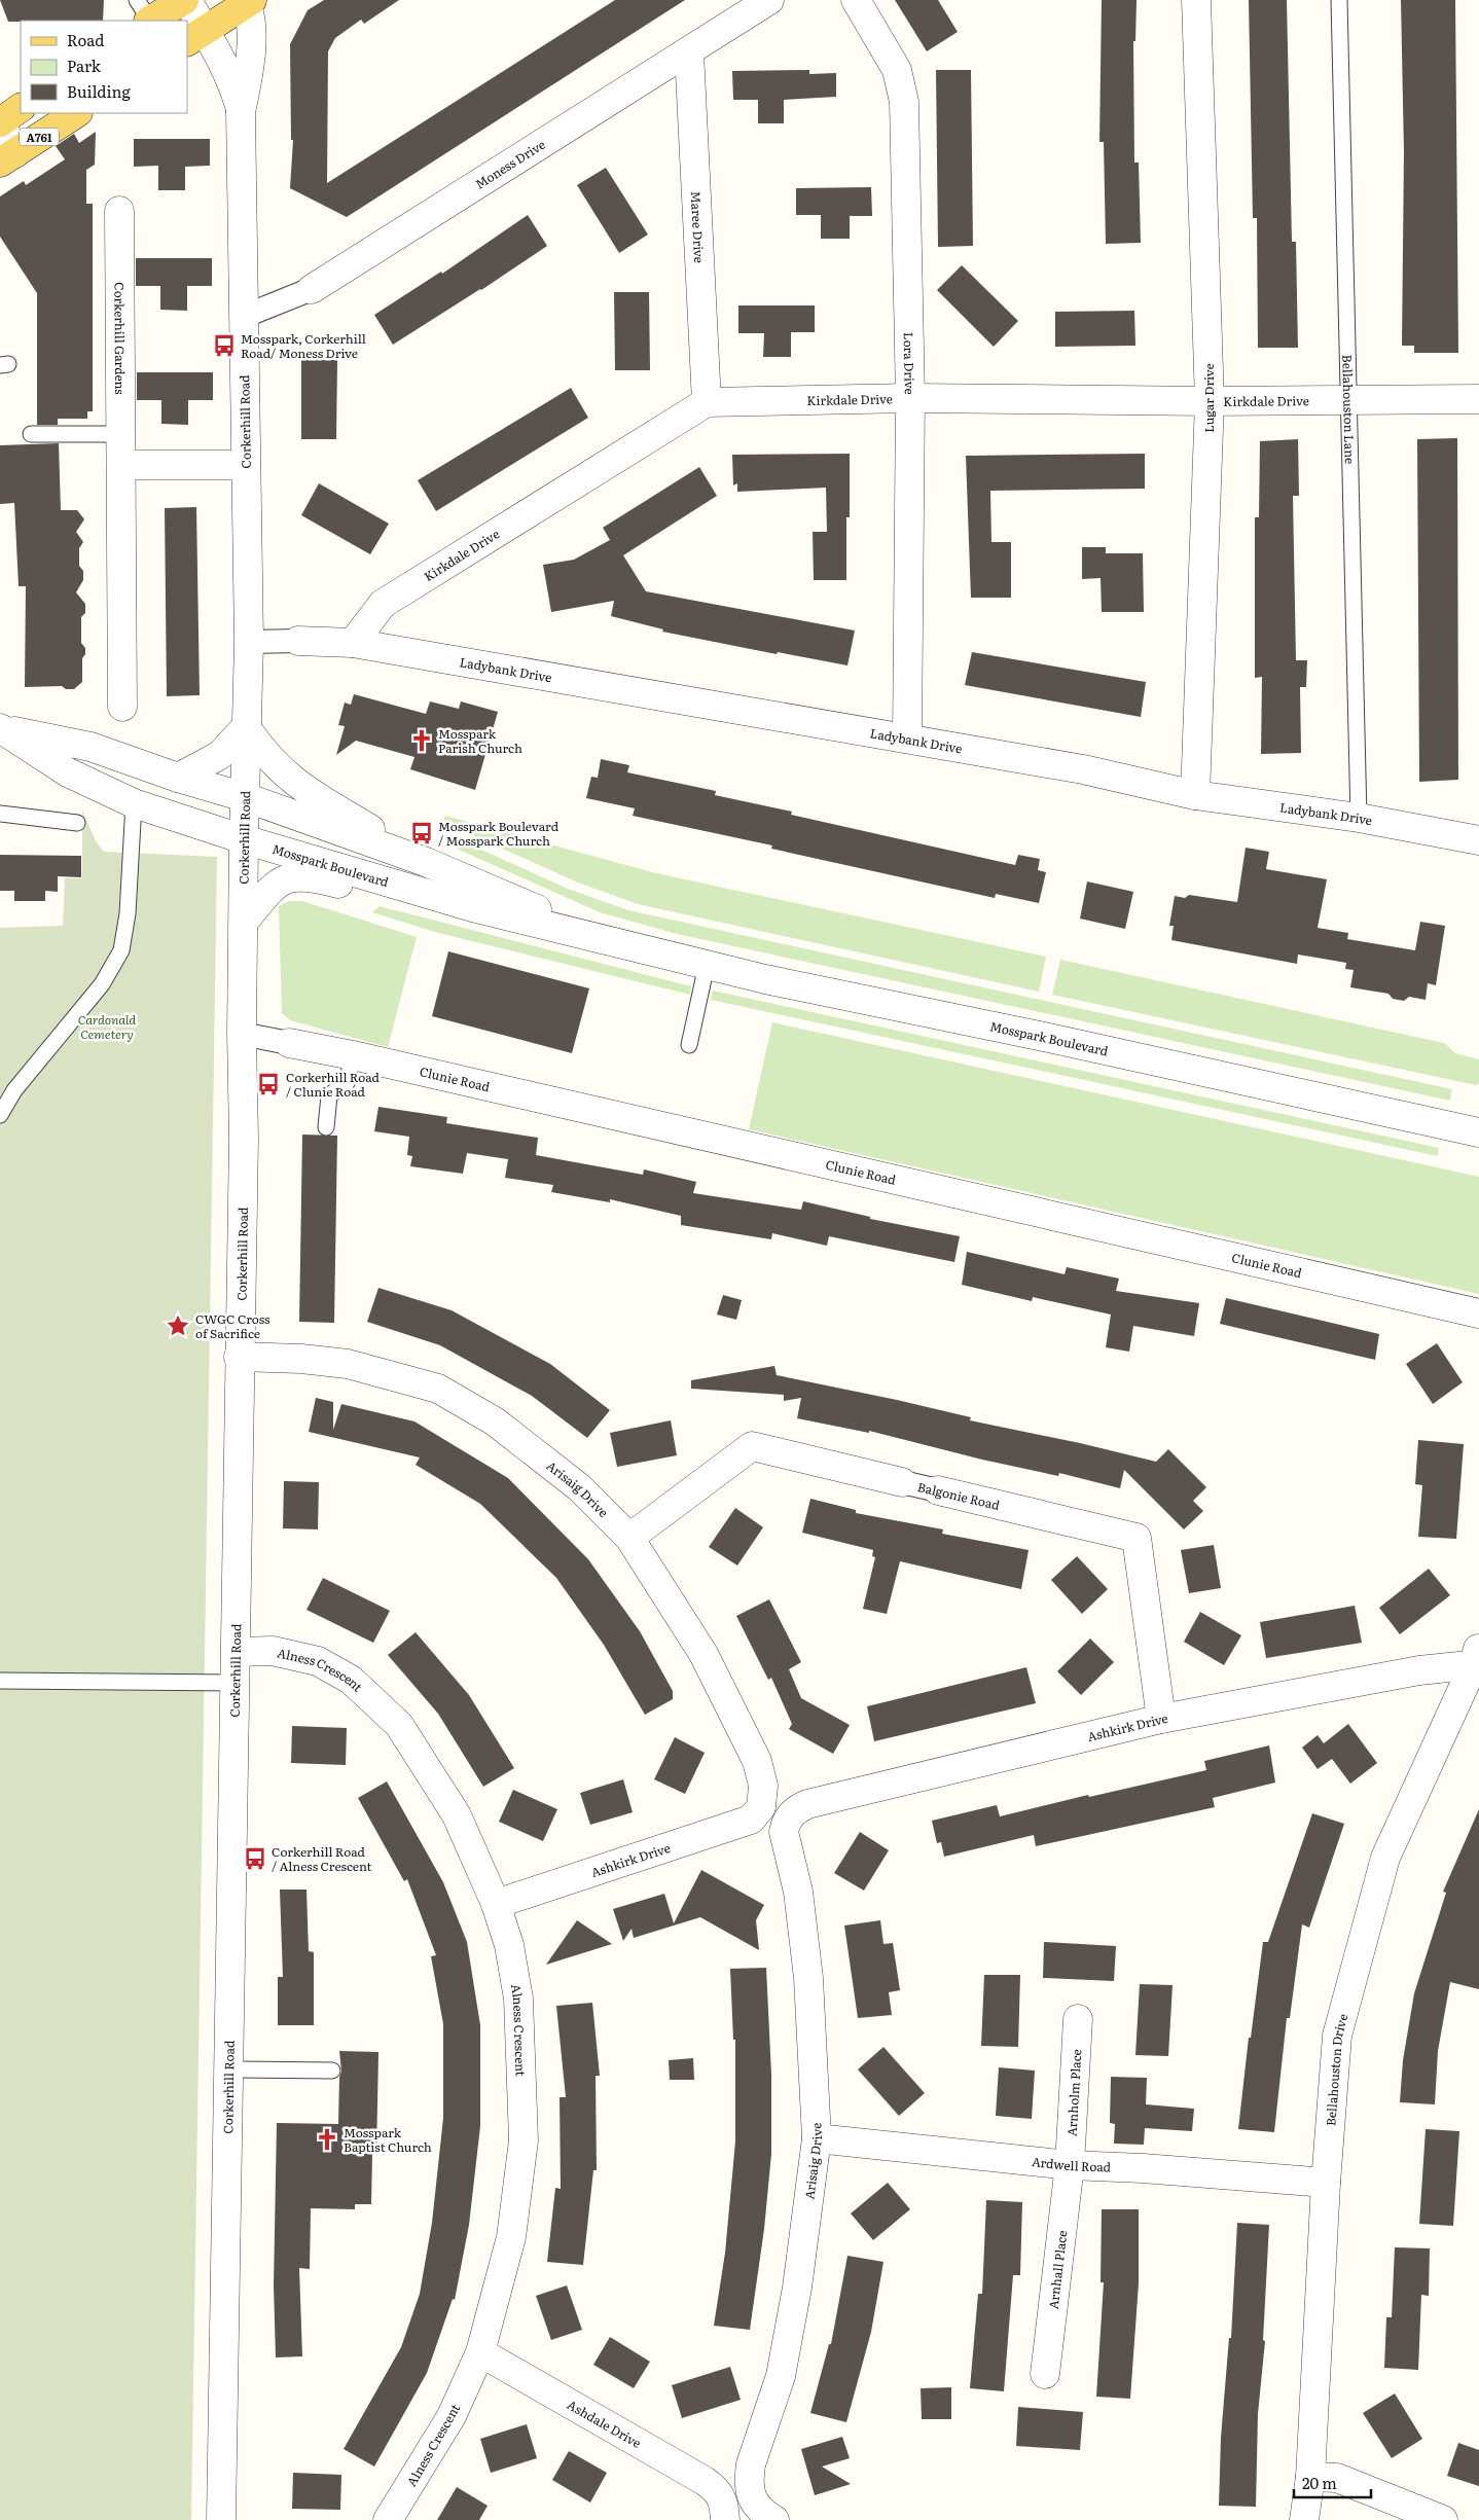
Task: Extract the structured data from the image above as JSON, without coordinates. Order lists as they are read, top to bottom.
{
  "streets": {
    "main road": ["A761"],
    "street": [
      "Moness Drive",
      "Maree Drive",
      "Corkerhill Gardens",
      "Lora Drive",
      "Lugar Drive",
      "Kirkdale Drive",
      "Corkerhill Road",
      "Ladybank Drive",
      "Mosspark Boulevard",
      "Clunie Road",
      "Arisaig Drive",
      "Balgonie Road",
      "Alness Crescent",
      "Ashkirk Drive",
      "Bellahouston Drive",
      "Arnholm Place",
      "Ardwell Road",
      "Arnhall Place",
      "Ashdale Drive"
    ],
    "lane": ["Bellahouston Lane"]
  },
  "crossings": [
    ["Moness Drive", "Maree Drive"],
    ["Moness Drive", "Corkerhill Road"],
    ["Maree Drive", "Kirkdale Drive"],
    ["Lora Drive", "Kirkdale Drive"],
    ["Lora Drive", "Ladybank Drive"],
    ["Lugar Drive", "Kirkdale Drive"],
    ["Lugar Drive", "Ladybank Drive"],
    ["Kirkdale Drive", "Bellahouston Lane"],
    ["Kirkdale Drive", "Ladybank Drive"],
    ["Bellahouston Lane", "Ladybank Drive"],
    ["Corkerhill Road", "Mosspark Boulevard"],
    ["Corkerhill Road", "Clunie Road"],
    ["Corkerhill Road", "Arisaig Drive"],
    ["Corkerhill Road", "Alness Crescent"],
    ["Arisaig Drive", "Balgonie Road"],
    ["Arisaig Drive", "Ashkirk Drive"],
    ["Arisaig Drive", "Ardwell Road"],
    ["Balgonie Road", "Ashkirk Drive"],
    ["Alness Crescent", "Ashkirk Drive"],
    ["Alness Crescent", "Ashdale Drive"],
    ["Ashkirk Drive", "Bellahouston Drive"],
    ["Bellahouston Drive", "Ardwell Road"],
    ["Arnholm Place", "Ardwell Road"],
    ["Arnholm Place", "Arnhall Place"],
    ["Ardwell Road", "Arnhall Place"]
  ],
  "parks": ["Cardonald Cemetery"],
  "places": {
    "bus stop": [
      "Mosspark, Corkerhill Road/ Moness Drive",
      "Mosspark Boulevard / Mosspark Church",
      "Corkerhill Road / Clunie Road",
      "Corkerhill Road / Alness Crescent"
    ],
    "church": ["Mosspark Parish Church", "Mosspark Baptist Church"],
    "place": ["CWGC Cross of Sacrifice"]
  },
  "legend": ["Road", "Park", "Building"],
  "scale_bar": "20 m"
}
